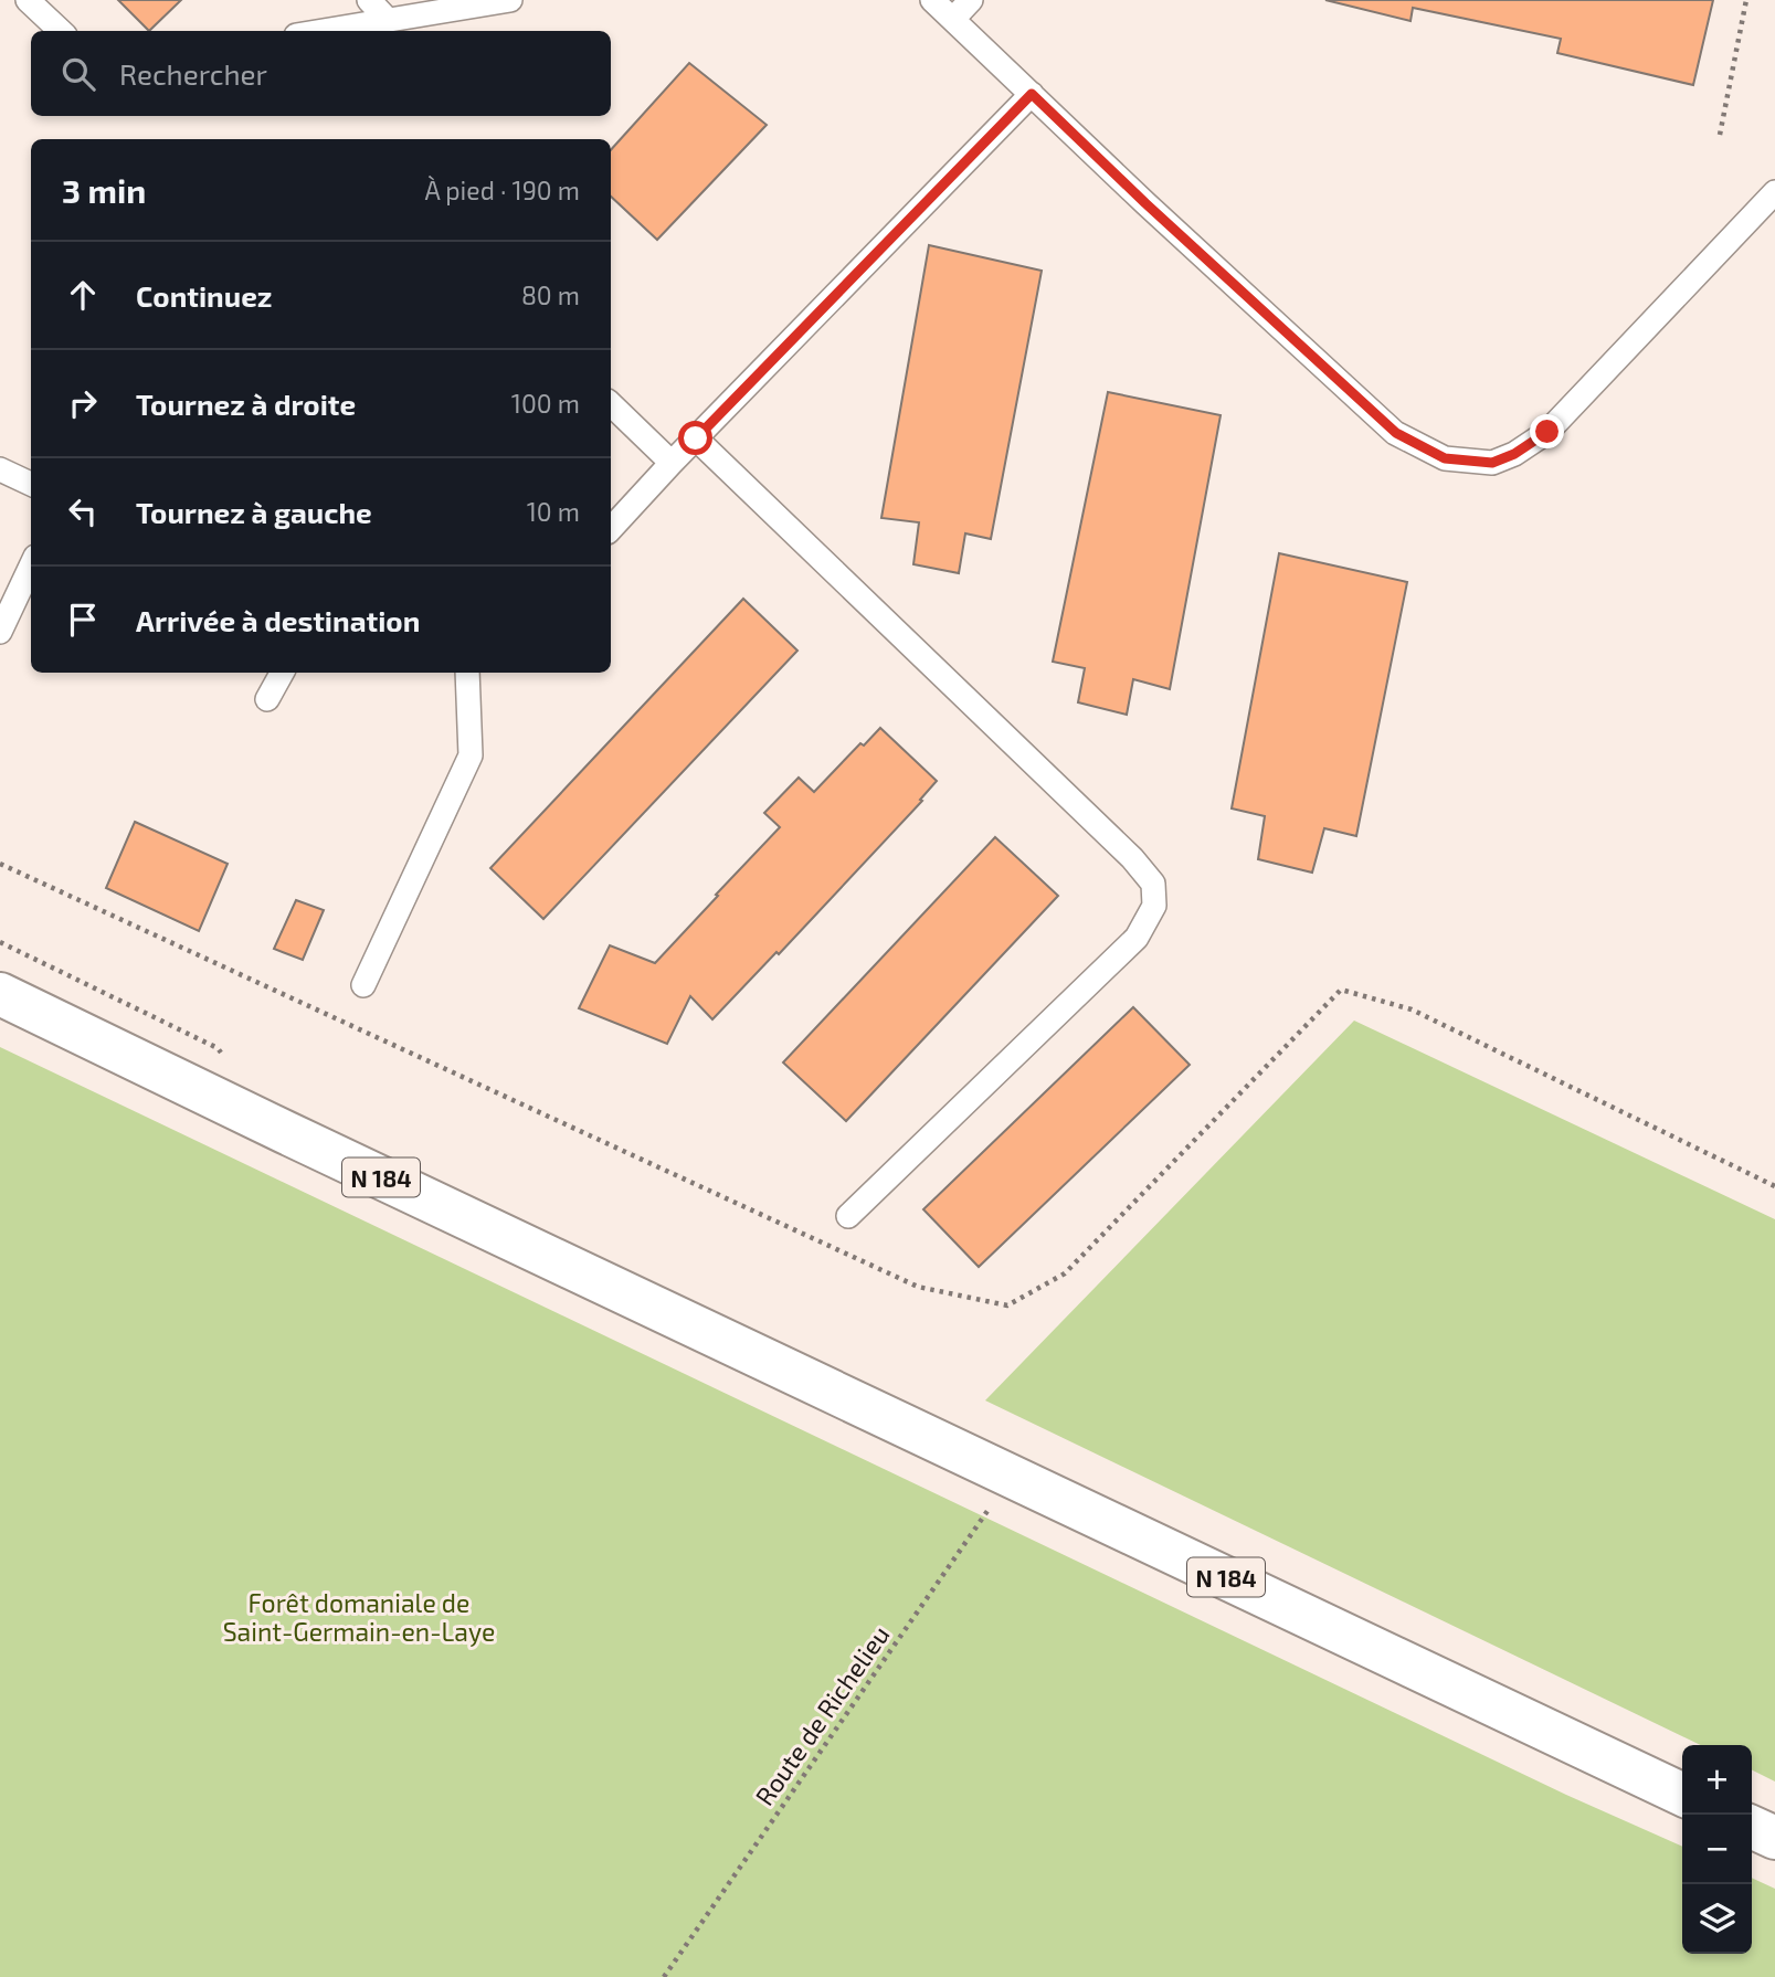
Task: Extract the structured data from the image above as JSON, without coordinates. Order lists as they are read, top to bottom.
{
  "streets": {
    "main road": ["N 184"],
    "path": ["Route de Richelieu"]
  },
  "crossings": [
    ["N 184", "Route de Richelieu"]
  ],
  "parks": ["Forêt domaniale de Saint-Germain-en-Laye"],
  "page": {
    "search": "Rechercher",
    "heading": ["3 min", "À pied · 190 m"],
    "list": [
      ["Continuez", "80 m"],
      ["Tournez à droite", "100 m"],
      ["Tournez à gauche", "10 m"],
      "Arrivée à destination"
    ],
    "map_buttons": ["+", "−"]
  }
}
